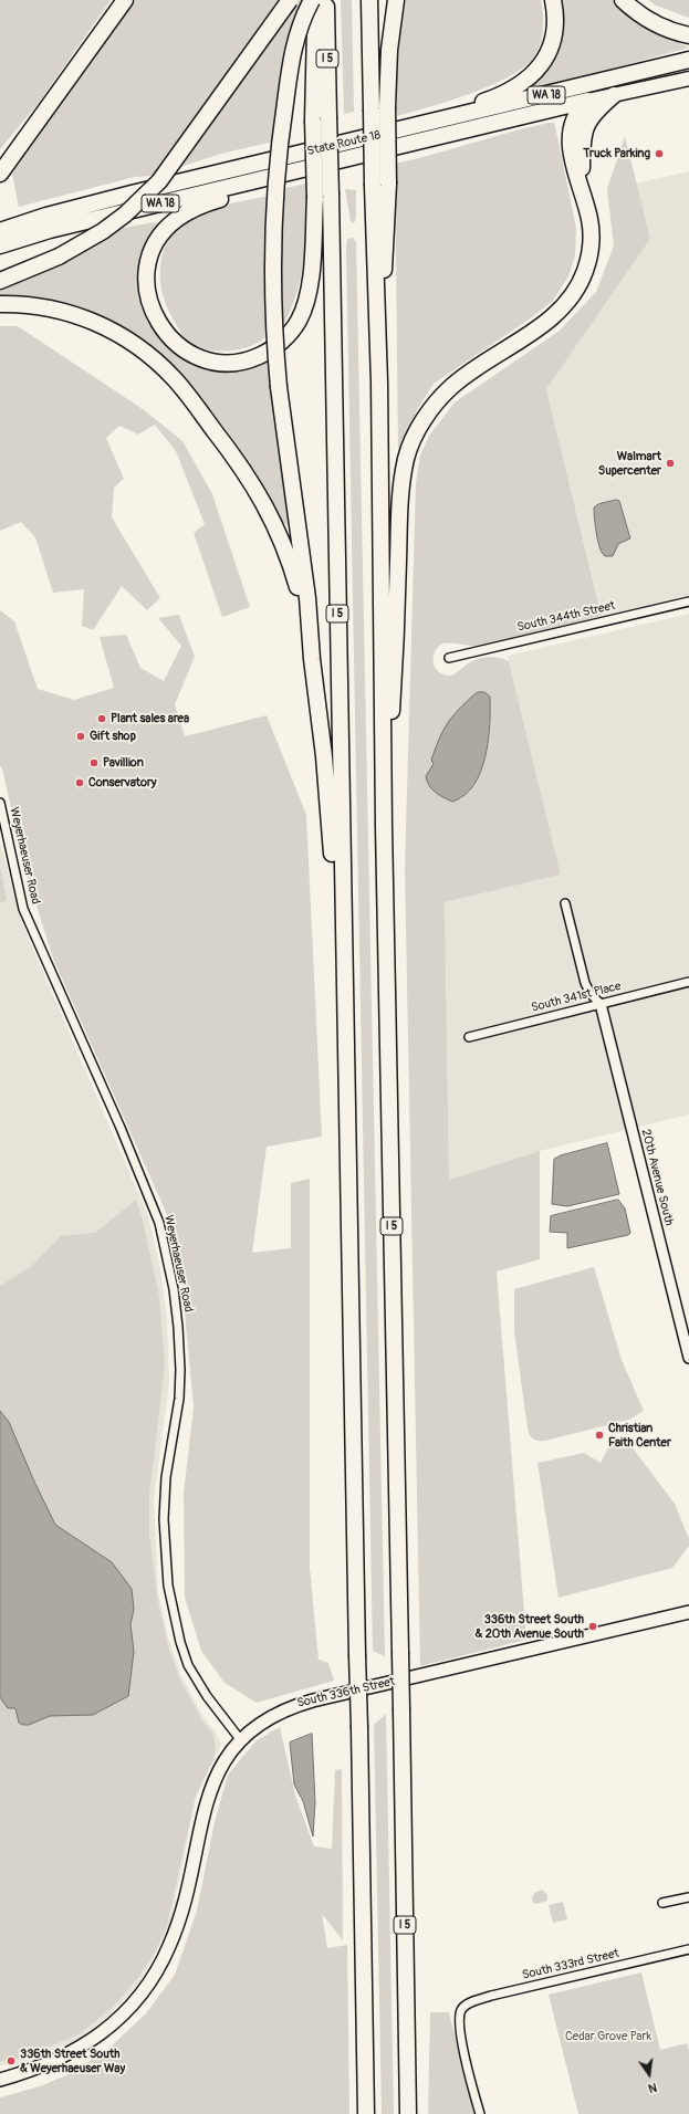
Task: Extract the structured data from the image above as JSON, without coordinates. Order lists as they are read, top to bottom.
{
  "streets": {
    "highway": ["I 5", "WA 18", "State Route 18"],
    "main road": ["South 336th Street"],
    "street": [
      "South 344th Street",
      "Weyerhaeuser Road",
      "South 341st Place",
      "20th Avenue South",
      "South 333rd Street"
    ]
  },
  "crossings": [
    ["Weyerhaeuser Road", "South 336th Street"],
    ["South 341st Place", "20th Avenue South"]
  ],
  "parks": ["Cedar Grove Park"],
  "places": [
    "Truck Parking",
    "Walmart Supercenter",
    "Plant sales area",
    "Gift shop",
    "Pavillion",
    "Conservatory",
    "Christian Faith Center",
    "336th Street South & 20th Avenue South",
    "336th Street South & Weyerhaeuser Way"
  ],
  "north": "bottom"
}
